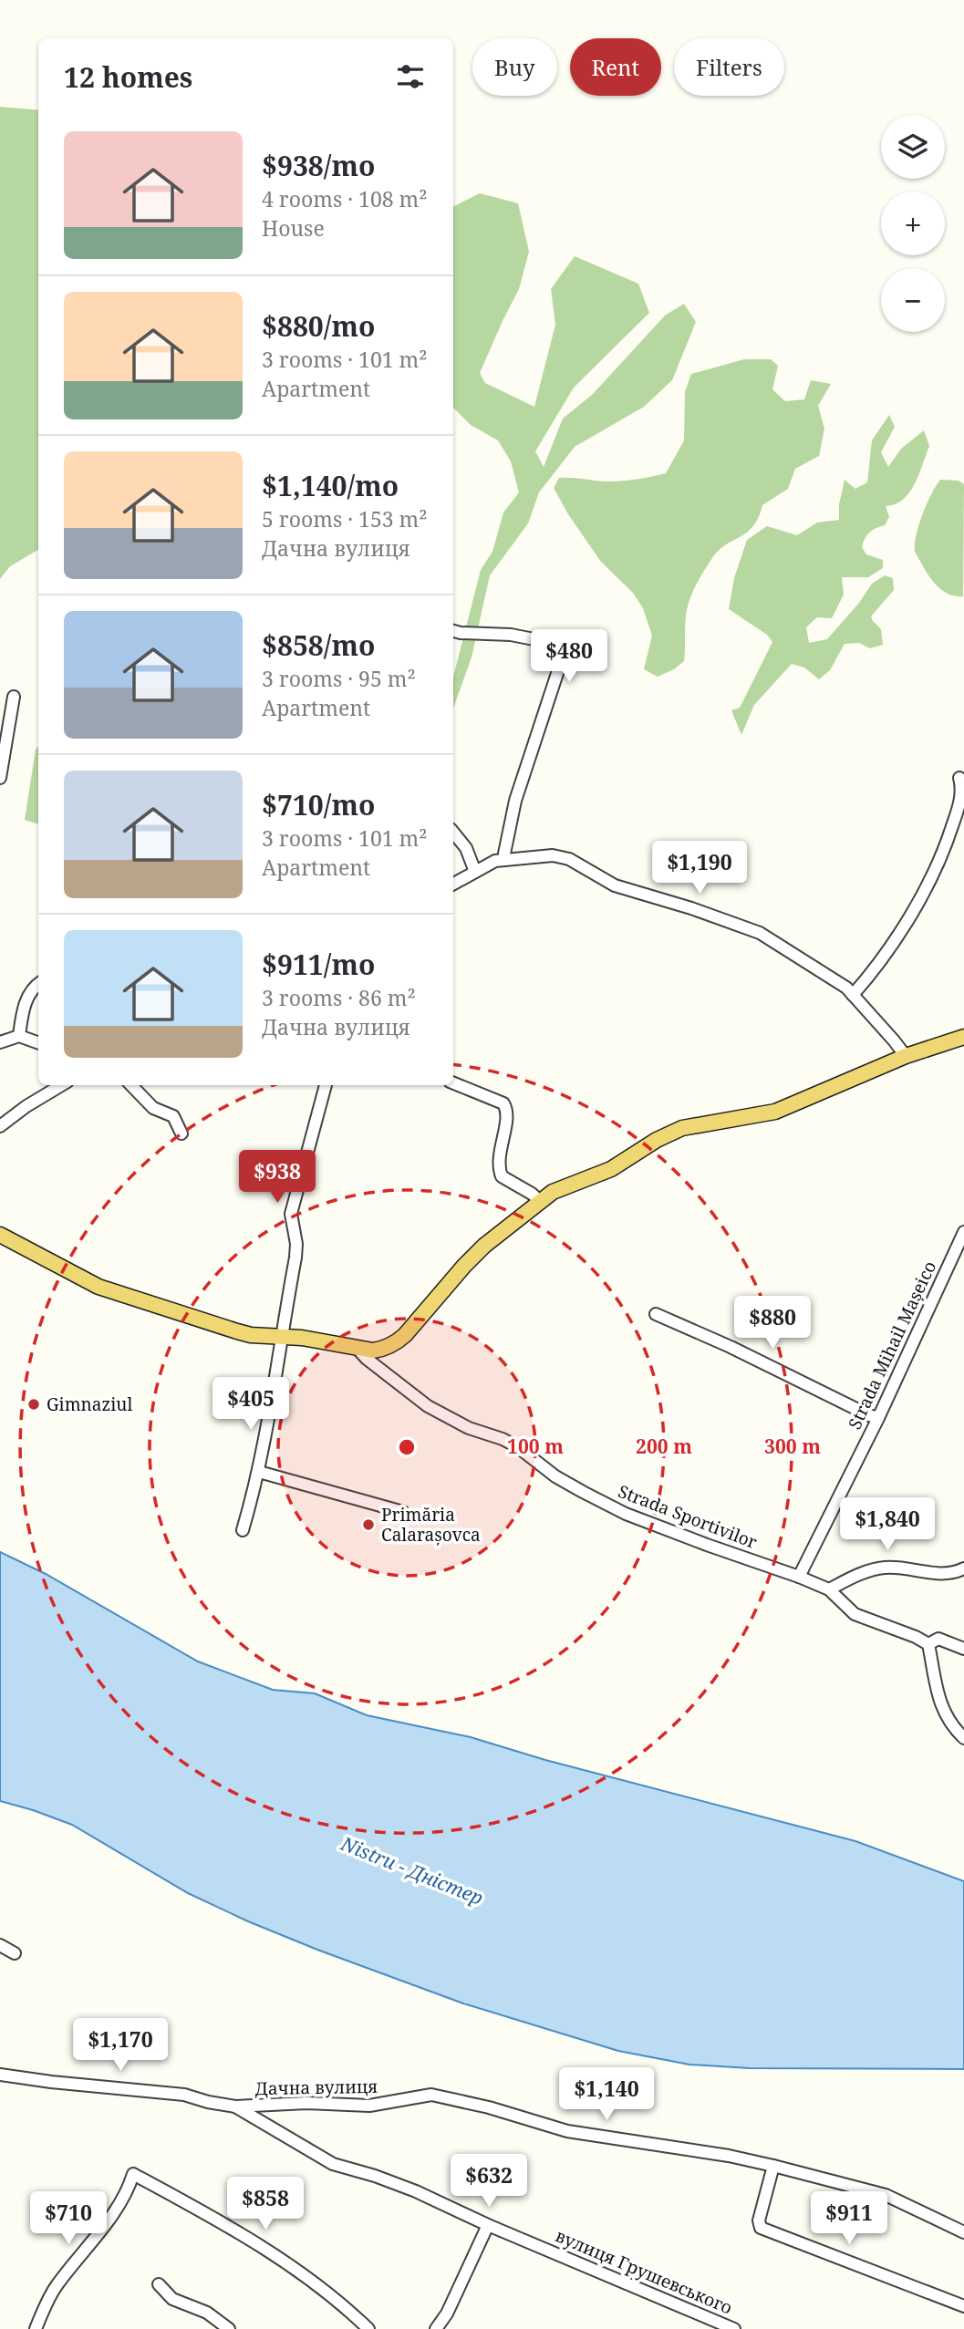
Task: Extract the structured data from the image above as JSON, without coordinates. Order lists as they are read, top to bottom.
{
  "streets": {
    "street": [
      "Strada Mihail Mașeico",
      "Strada Sportivilor",
      "Дачна вулиця",
      "вулиця Грушевського"
    ]
  },
  "crossings": [
    ["Strada Mihail Mașeico", "Strada Sportivilor"],
    ["Дачна вулиця", "вулиця Грушевського"]
  ],
  "water": ["Nistru - Дністер"],
  "places": ["Gimnaziul", "Primăria Calarașovca"],
  "page": {
    "chip": ["Buy", "Rent", "Filters"],
    "heading": "12 homes",
    "map_buttons": ["+", "−"],
    "list": [
      {
        "name": "$938/mo",
        "note": "4 rooms · 108 m² · House"
      },
      {
        "name": "$880/mo",
        "note": "3 rooms · 101 m² · Apartment"
      },
      {
        "name": "$1,140/mo",
        "note": "5 rooms · 153 m² · Дачна вулиця"
      },
      {
        "name": "$858/mo",
        "note": "3 rooms · 95 m² · Apartment"
      },
      {
        "name": "$710/mo",
        "note": "3 rooms · 101 m² · Apartment"
      },
      {
        "name": "$911/mo",
        "note": "3 rooms · 86 m² · Дачна вулиця"
      }
    ],
    "price": [
      "$480",
      "$1,190",
      "$938",
      "$880",
      "$405",
      "$1,840",
      "$1,170",
      "$1,140",
      "$632",
      "$858",
      "$710",
      "$911"
    ]
  },
  "rings": ["100 m", "200 m", "300 m"]
}
